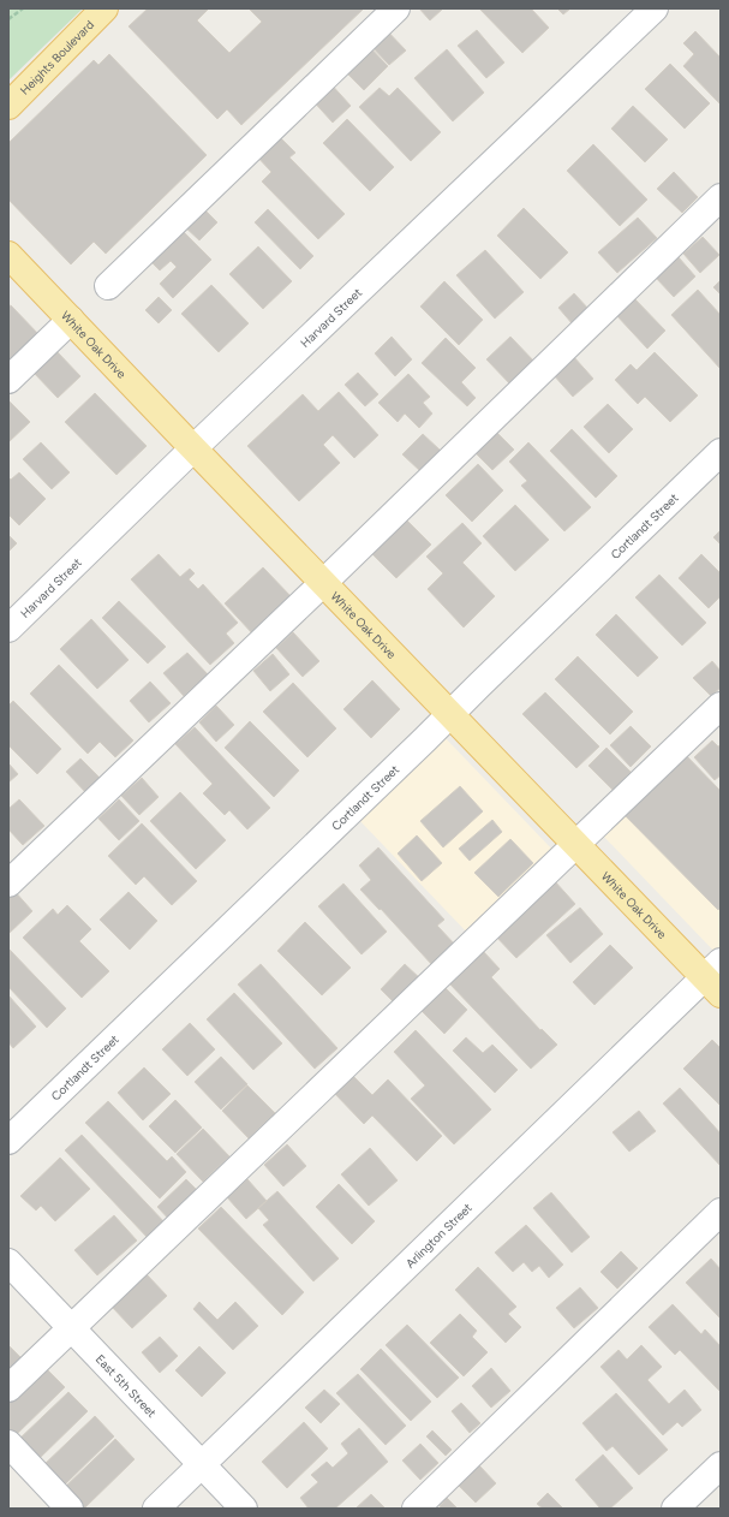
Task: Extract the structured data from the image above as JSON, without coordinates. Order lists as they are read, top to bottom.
{
  "streets": {
    "main road": ["Heights Boulevard", "White Oak Drive"],
    "street": [
      "Harvard Street",
      "Cortlandt Street",
      "Arlington Street",
      "East 5th Street"
    ]
  },
  "crossings": [
    ["Harvard Street", "White Oak Drive"],
    ["White Oak Drive", "Cortlandt Street"],
    ["White Oak Drive", "Arlington Street"],
    ["Arlington Street", "East 5th Street"]
  ]
}
